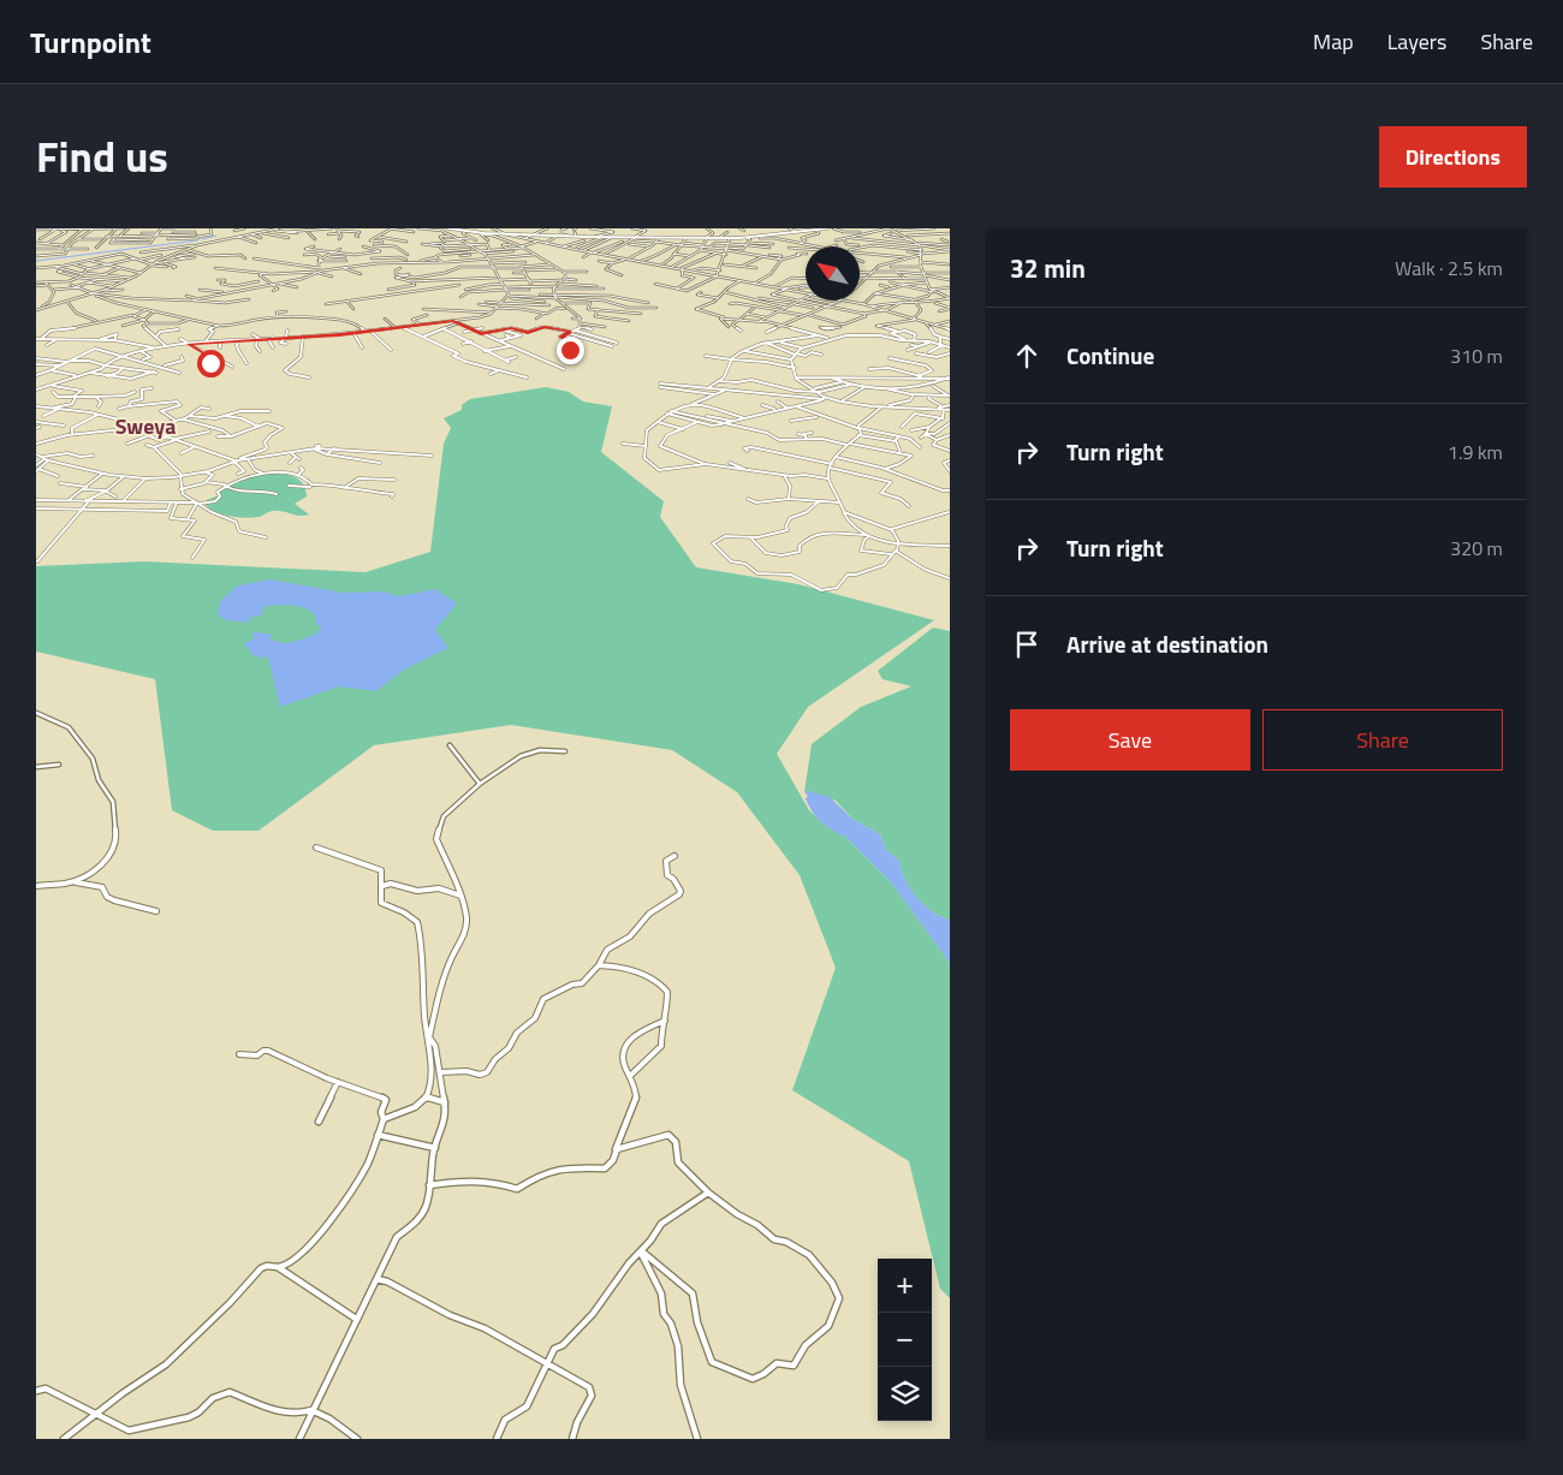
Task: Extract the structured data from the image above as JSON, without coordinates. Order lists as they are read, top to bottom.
{
  "districts": ["Sweya"],
  "north": "top left",
  "page": {
    "header": "Turnpoint",
    "nav": ["Map", "Layers", "Share"],
    "title": "Find us",
    "buttons": [
      "Directions",
      ["Save", "Share"]
    ],
    "heading": ["32 min", "Walk · 2.5 km"],
    "list": [
      ["Continue", "310 m"],
      ["Turn right", "1.9 km"],
      ["Turn right", "320 m"],
      "Arrive at destination"
    ],
    "map_buttons": ["+", "−"]
  }
}
